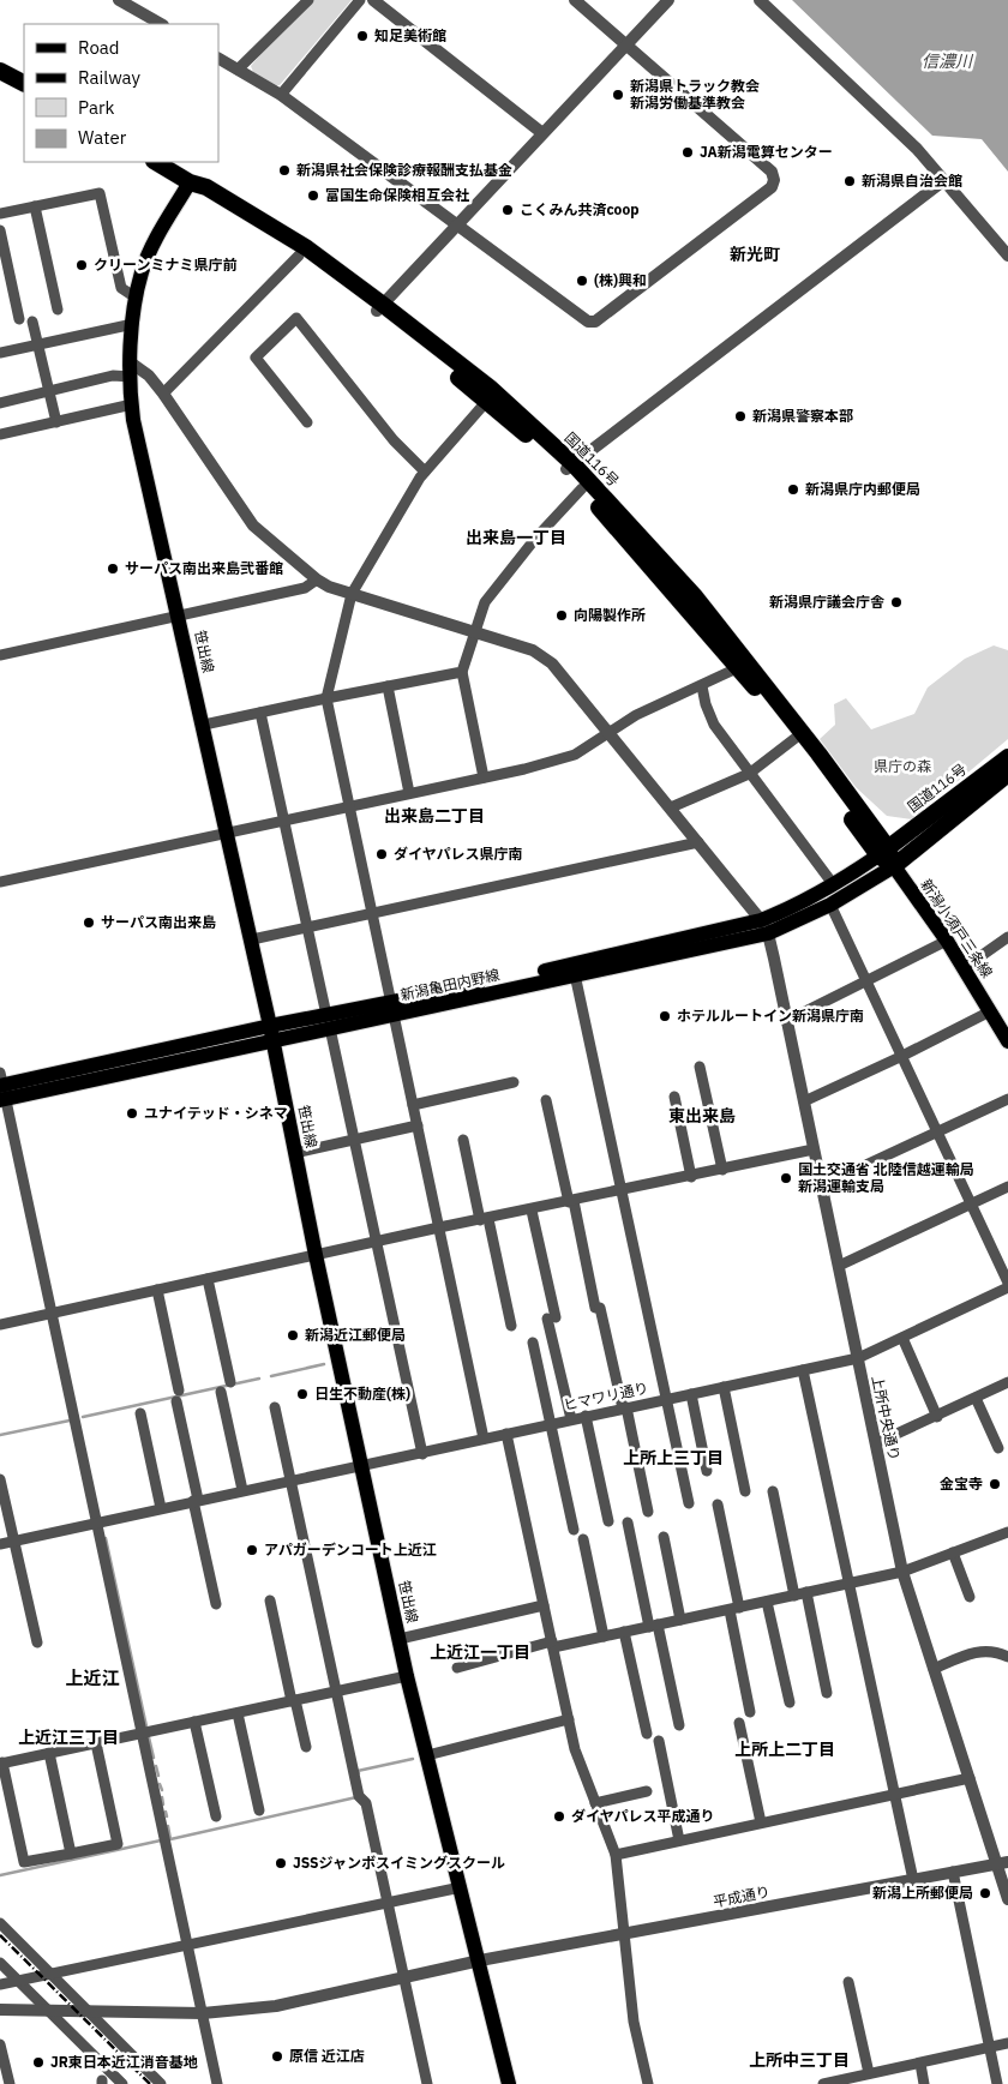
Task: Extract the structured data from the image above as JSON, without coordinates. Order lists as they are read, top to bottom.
{
  "streets": {
    "highway": ["国道116号"],
    "main road": ["笹出線", "新潟小須戸三条線", "新潟亀田内野線"],
    "street": ["ヒマワリ通り", "上所中央通り", "平成通り"]
  },
  "crossings": [
    ["国道116号", "笹出線"],
    ["国道116号", "新潟小須戸三条線"],
    ["国道116号", "新潟亀田内野線"],
    ["笹出線", "新潟亀田内野線"],
    ["笹出線", "ヒマワリ通り"],
    ["笹出線", "平成通り"],
    ["新潟小須戸三条線", "新潟亀田内野線"],
    ["新潟亀田内野線", "上所中央通り"],
    ["ヒマワリ通り", "上所中央通り"],
    ["上所中央通り", "平成通り"]
  ],
  "districts": [
    "新光町",
    "出来島一丁目",
    "出来島二丁目",
    "東出来島",
    "上所上三丁目",
    "上近江一丁目",
    "上近江",
    "上近江三丁目",
    "上所上二丁目",
    "上所中三丁目"
  ],
  "water": ["信濃川"],
  "parks": ["県庁の森"],
  "places": [
    "知足美術館",
    "新潟県トラック教会 新潟労働基準教会",
    "JA新潟電算センター",
    "新潟県社会保険診療報酬支払基金",
    "新潟県自治会館",
    "富国生命保険相互会社",
    "こくみん共済coop",
    "クリーンミナミ県庁前",
    "(株)興和",
    "新潟県警察本部",
    "新潟県庁内郵便局",
    "サーパス南出来島弐番館",
    "新潟県庁議会庁舎",
    "向陽製作所",
    "ダイヤパレス県庁南",
    "サーパス南出来島",
    "ホテルルートイン新潟県庁南",
    "ユナイテッド・シネマ",
    "国土交通省 北陸信越運輸局 新潟運輸支局",
    "新潟近江郵便局",
    "日生不動産(株)",
    "金宝寺",
    "アパガーデンコート上近江",
    "ダイヤパレス平成通り",
    "JSSジャンボスイミングスクール",
    "新潟上所郵便局",
    "原信 近江店",
    "JR東日本近江消音基地"
  ],
  "legend": [
    "Road",
    "Railway",
    "Park",
    "Water"
  ]
}
